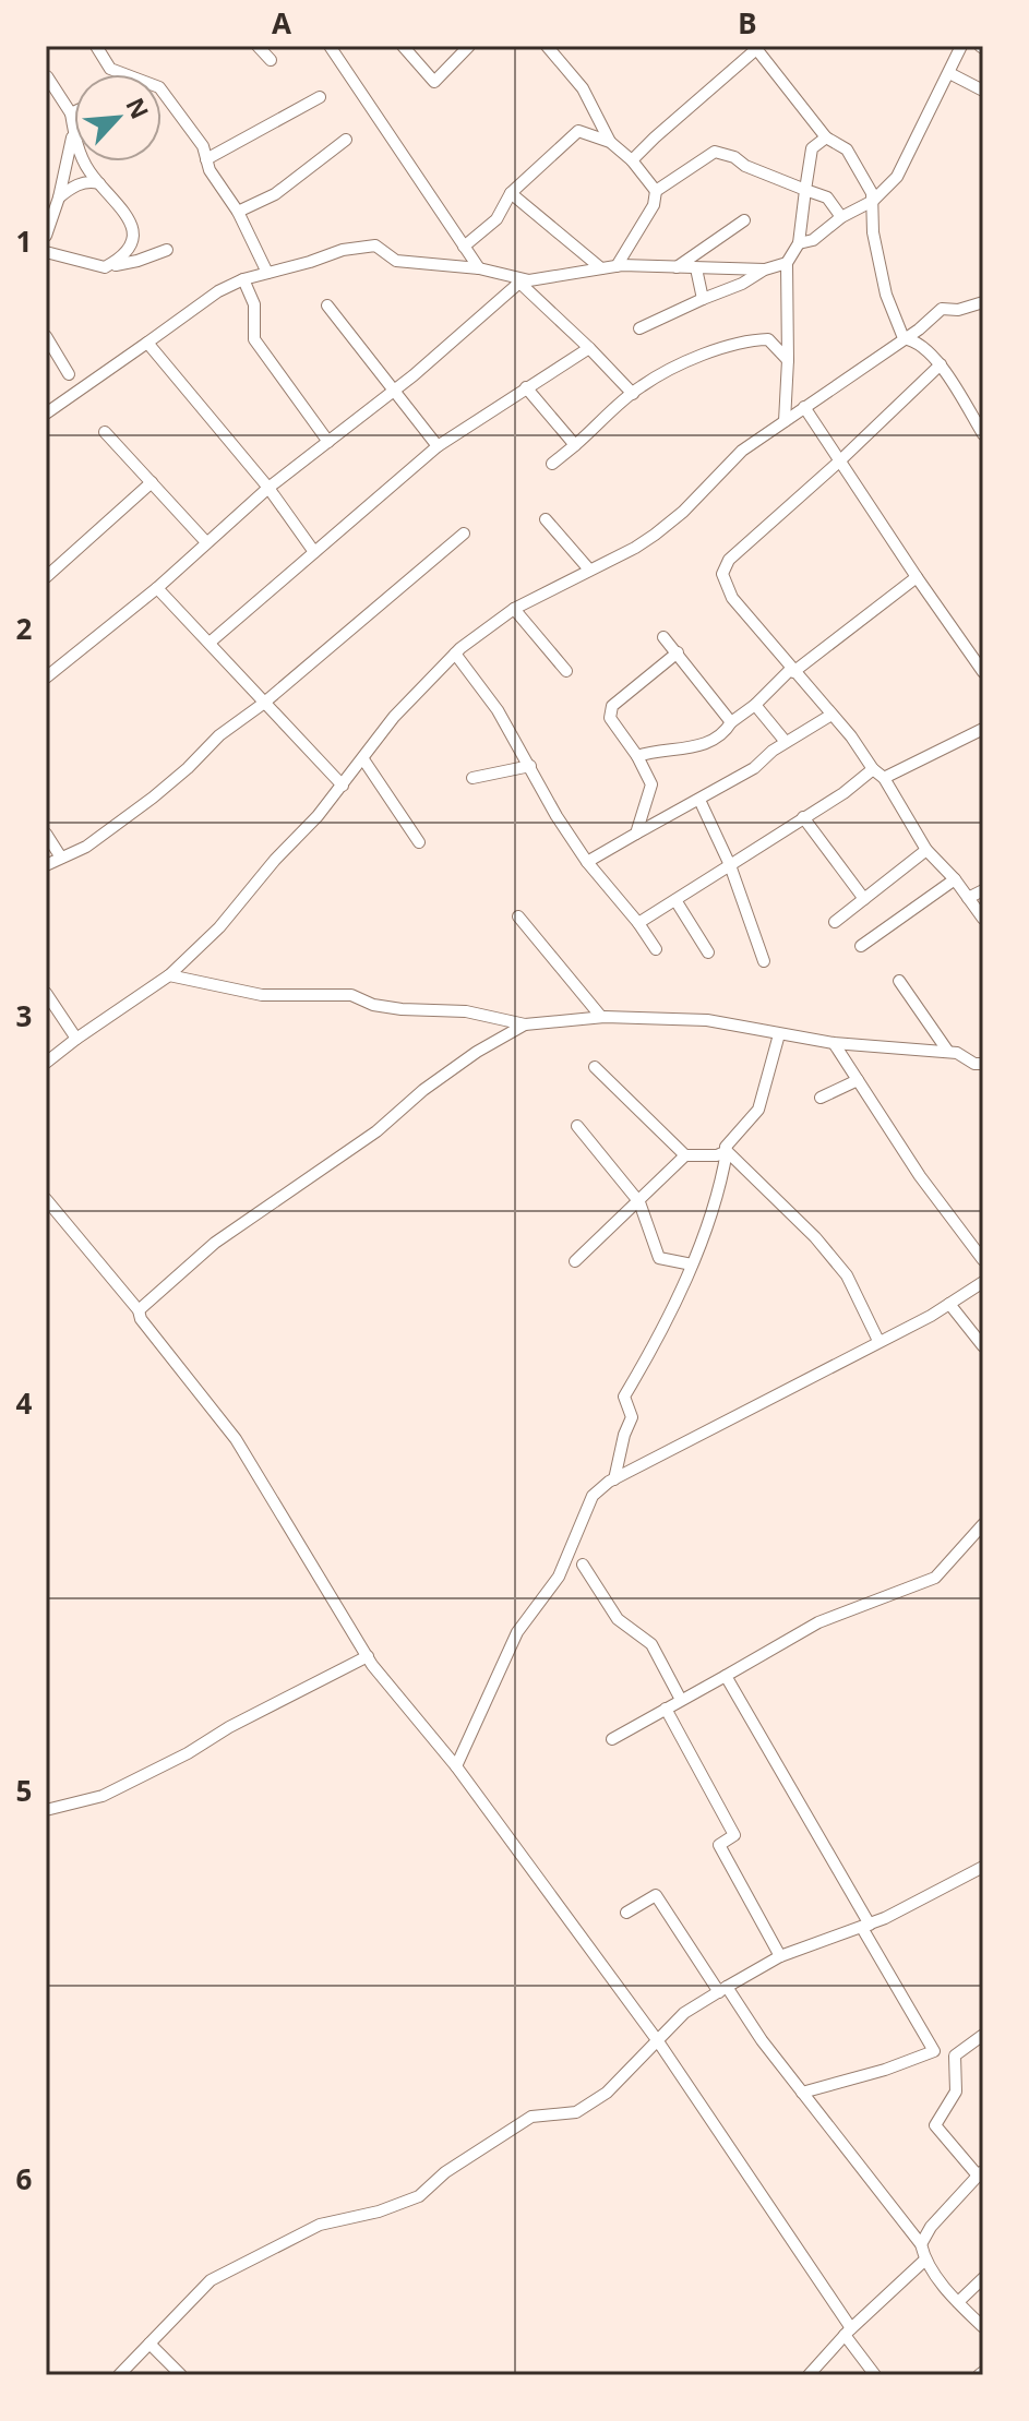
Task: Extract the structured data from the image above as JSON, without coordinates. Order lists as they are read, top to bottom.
{
  "north": "top right",
  "grid": {
    "columns": ["A", "B"],
    "rows": [
      "1",
      "2",
      "3",
      "4",
      "5",
      "6"
    ]
  }
}
